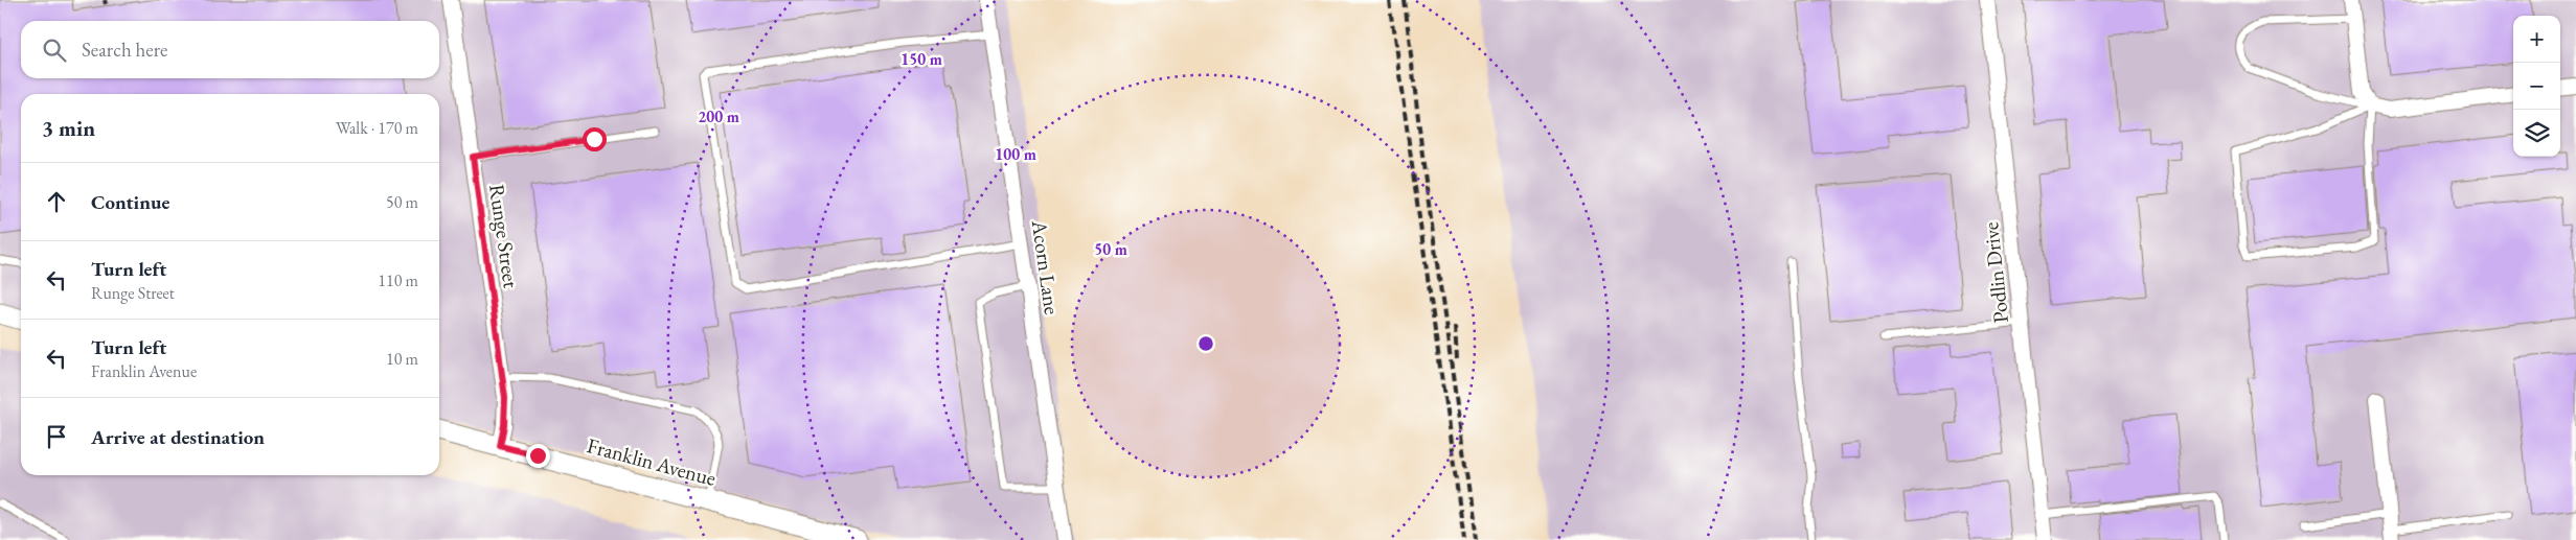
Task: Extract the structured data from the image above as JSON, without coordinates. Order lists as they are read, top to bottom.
{
  "streets": {
    "main road": ["Franklin Avenue"],
    "street": ["Runge Street", "Acorn Lane", "Podlin Drive"]
  },
  "crossings": [
    ["Runge Street", "Franklin Avenue"]
  ],
  "page": {
    "map_buttons": ["+", "−"],
    "search": "Search here",
    "heading": ["3 min", "Walk · 170 m"],
    "list": [
      ["Continue", "50 m"],
      ["Turn left", "Runge Street", "110 m"],
      ["Turn left", "Franklin Avenue", "10 m"],
      "Arrive at destination"
    ]
  },
  "rings": [
    "150 m",
    "200 m",
    "100 m",
    "50 m"
  ]
}
